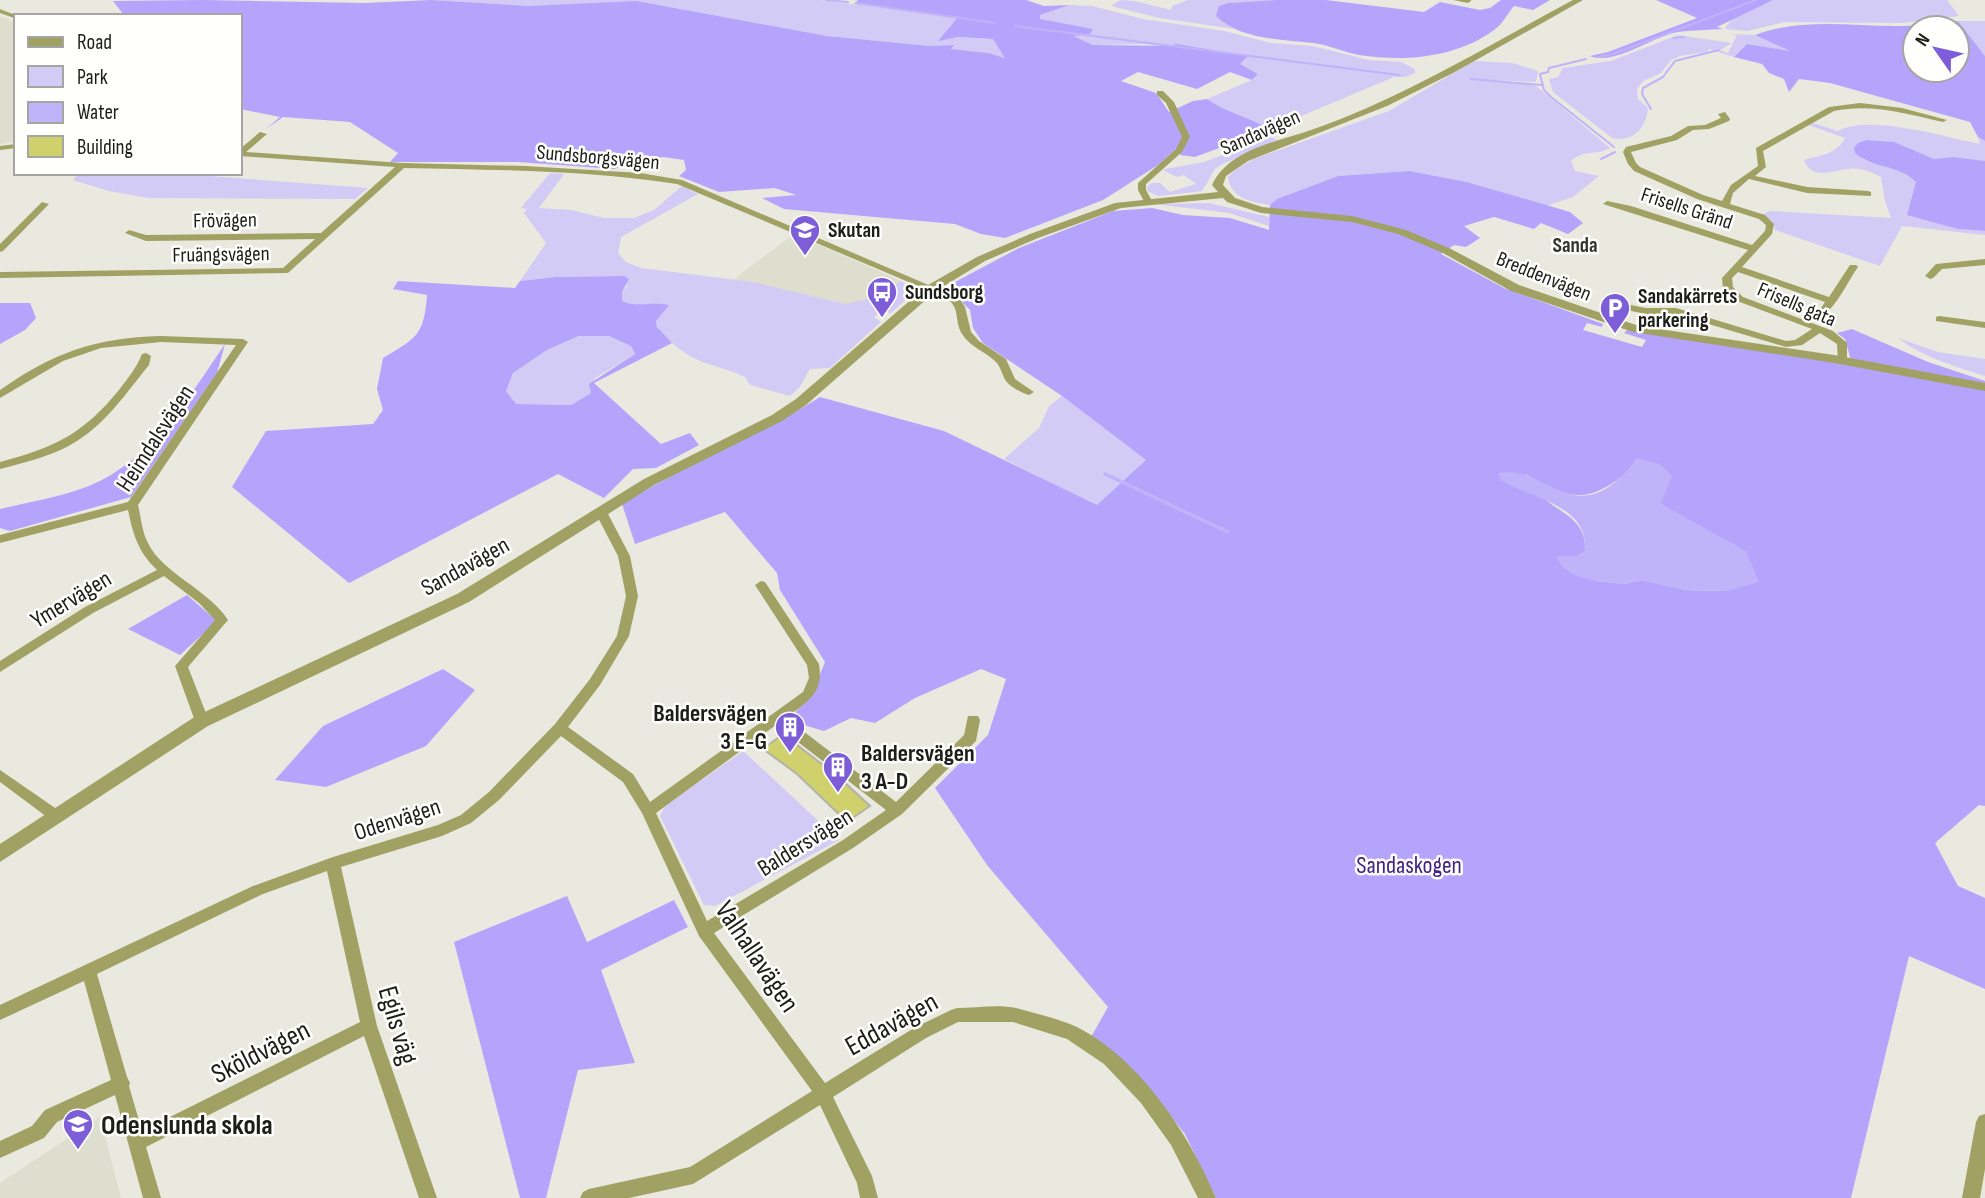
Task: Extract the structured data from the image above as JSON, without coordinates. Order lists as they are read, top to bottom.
{
  "streets": {
    "street": [
      "Sandavägen",
      "Sundsborgsvägen",
      "Frisells Gränd",
      "Frövägen",
      "Fruängsvägen",
      "Breddenvägen",
      "Frisells gata",
      "Heimdalsvägen",
      "Ymervägen",
      "Odenvägen",
      "Baldersvägen",
      "Valhallavägen",
      "Eddavägen",
      "Egils väg",
      "Sköldvägen"
    ]
  },
  "crossings": [
    ["Sandavägen", "Sundsborgsvägen"],
    ["Sandavägen", "Breddenvägen"],
    ["Sandavägen", "Heimdalsvägen"],
    ["Sandavägen", "Odenvägen"],
    ["Sundsborgsvägen", "Fruängsvägen"],
    ["Frisells Gränd", "Frisells gata"],
    ["Frövägen", "Fruängsvägen"],
    ["Breddenvägen", "Frisells gata"],
    ["Heimdalsvägen", "Ymervägen"],
    ["Odenvägen", "Valhallavägen"],
    ["Odenvägen", "Egils väg"],
    ["Baldersvägen", "Valhallavägen"],
    ["Valhallavägen", "Eddavägen"],
    ["Egils väg", "Sköldvägen"]
  ],
  "districts": ["Sanda"],
  "parks": ["Sandaskogen"],
  "places": {
    "school or university": ["Skutan", "Odenslunda skola"],
    "bus stop": ["Sundsborg"],
    "parking": ["Sandakärrets parkering"],
    "building": ["Baldersvägen 3 E-G", "Baldersvägen 3 A-D"]
  },
  "legend": [
    "Road",
    "Park",
    "Water",
    "Building"
  ],
  "north": "top left"
}
